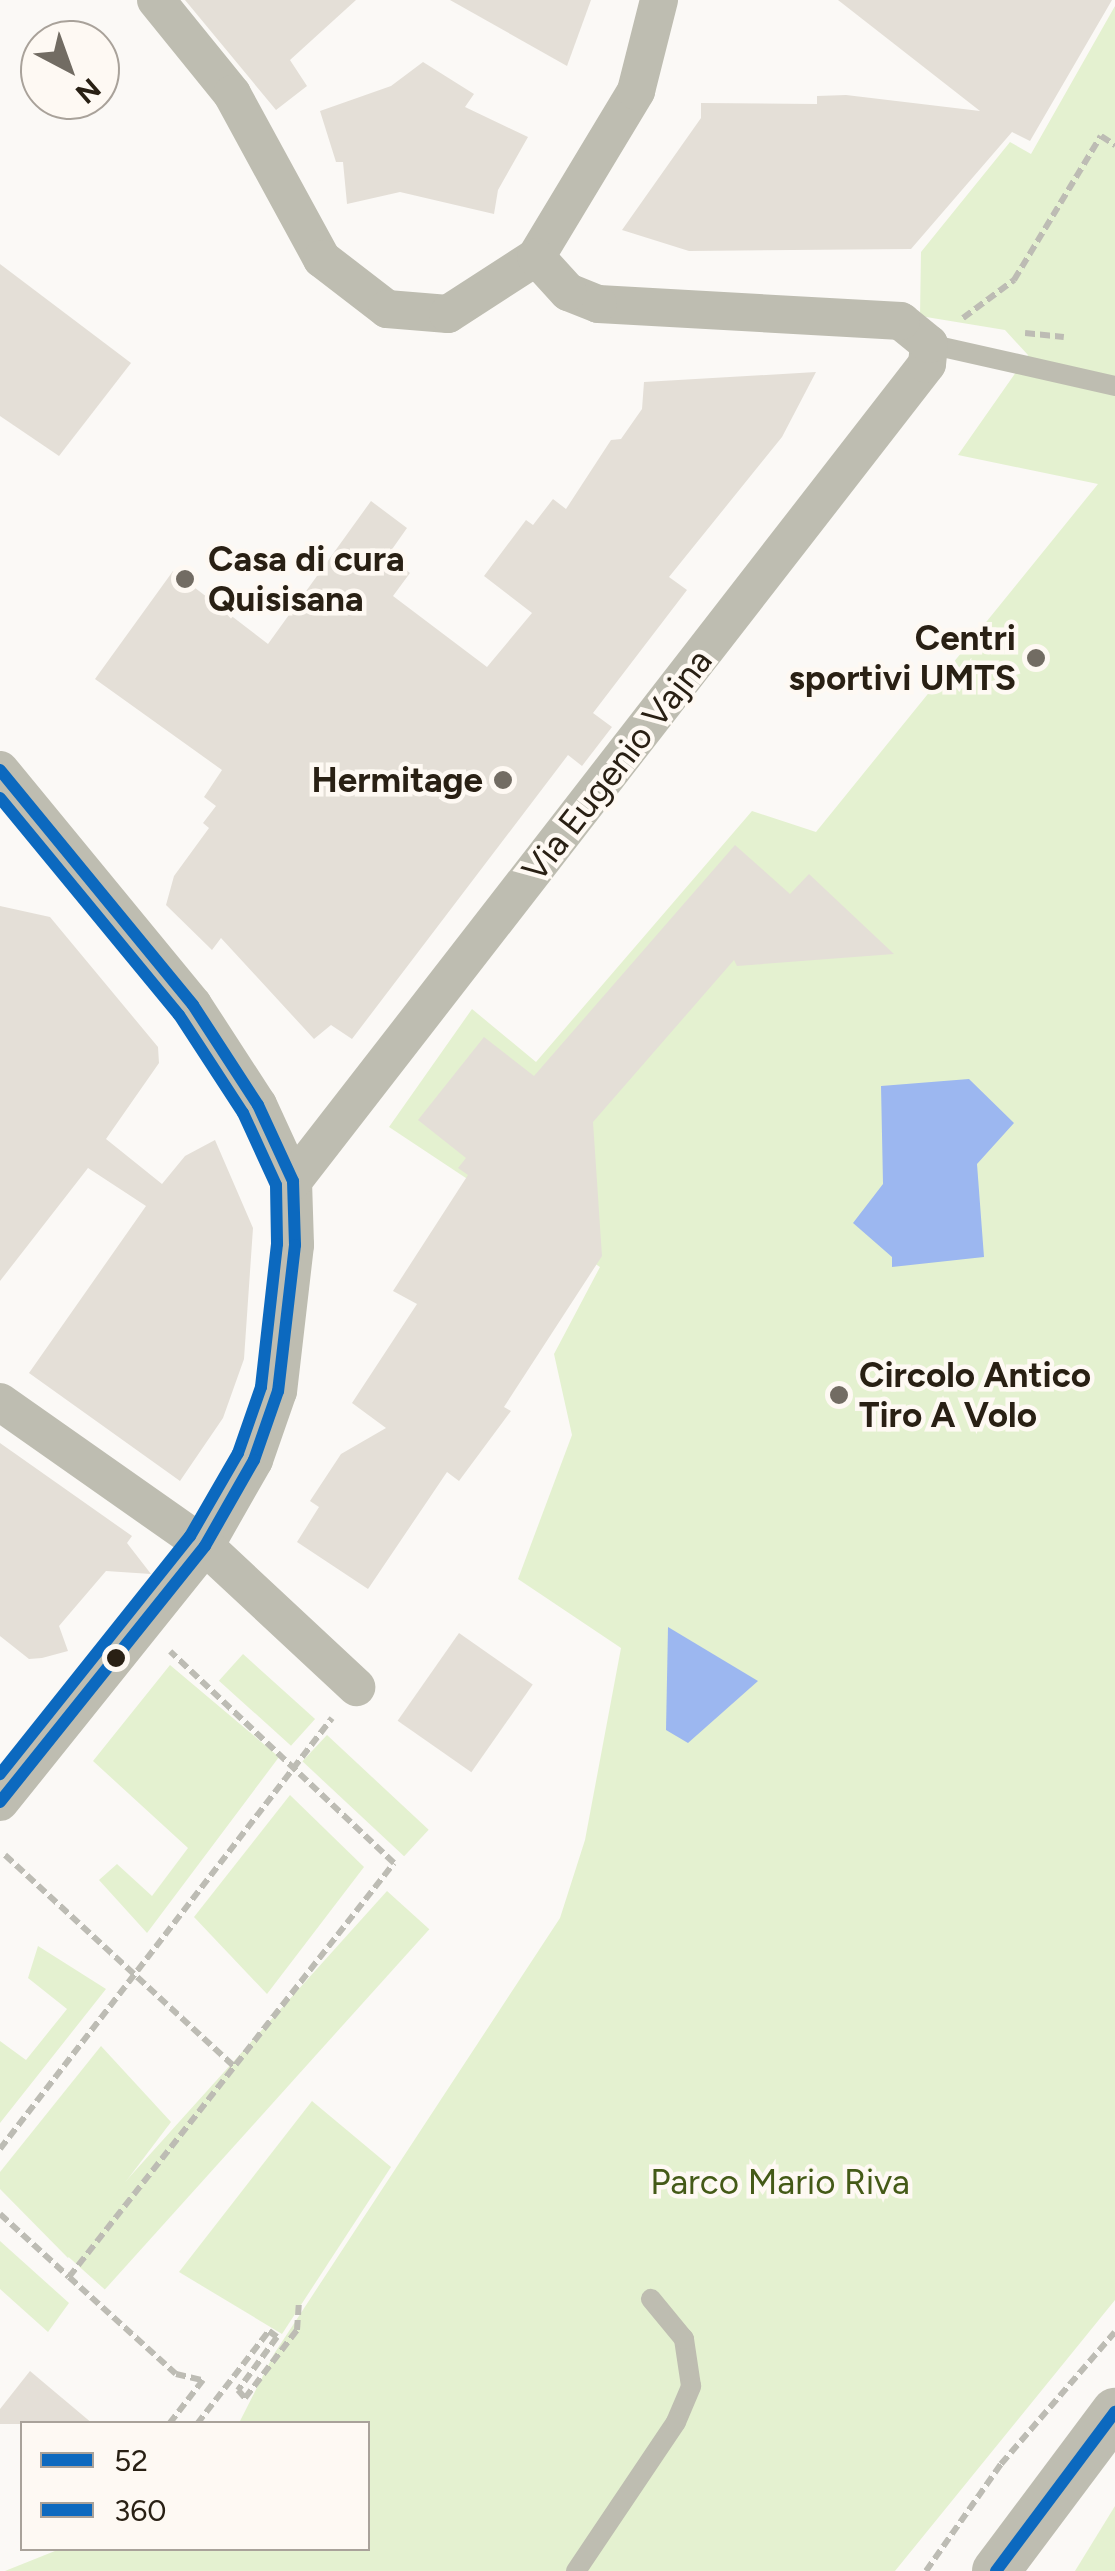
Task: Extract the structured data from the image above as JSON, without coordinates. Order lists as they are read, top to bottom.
{
  "streets": {
    "street": ["Via Eugenio Vajna"]
  },
  "parks": ["Parco Mario Riva"],
  "places": [
    "Casa di cura Quisisana",
    "Centri sportivi UMTS",
    "Hermitage",
    "Circolo Antico Tiro A Volo"
  ],
  "lines": ["transit line 52", "transit line 360"],
  "legend": ["52", "360"],
  "north": "bottom right"
}
